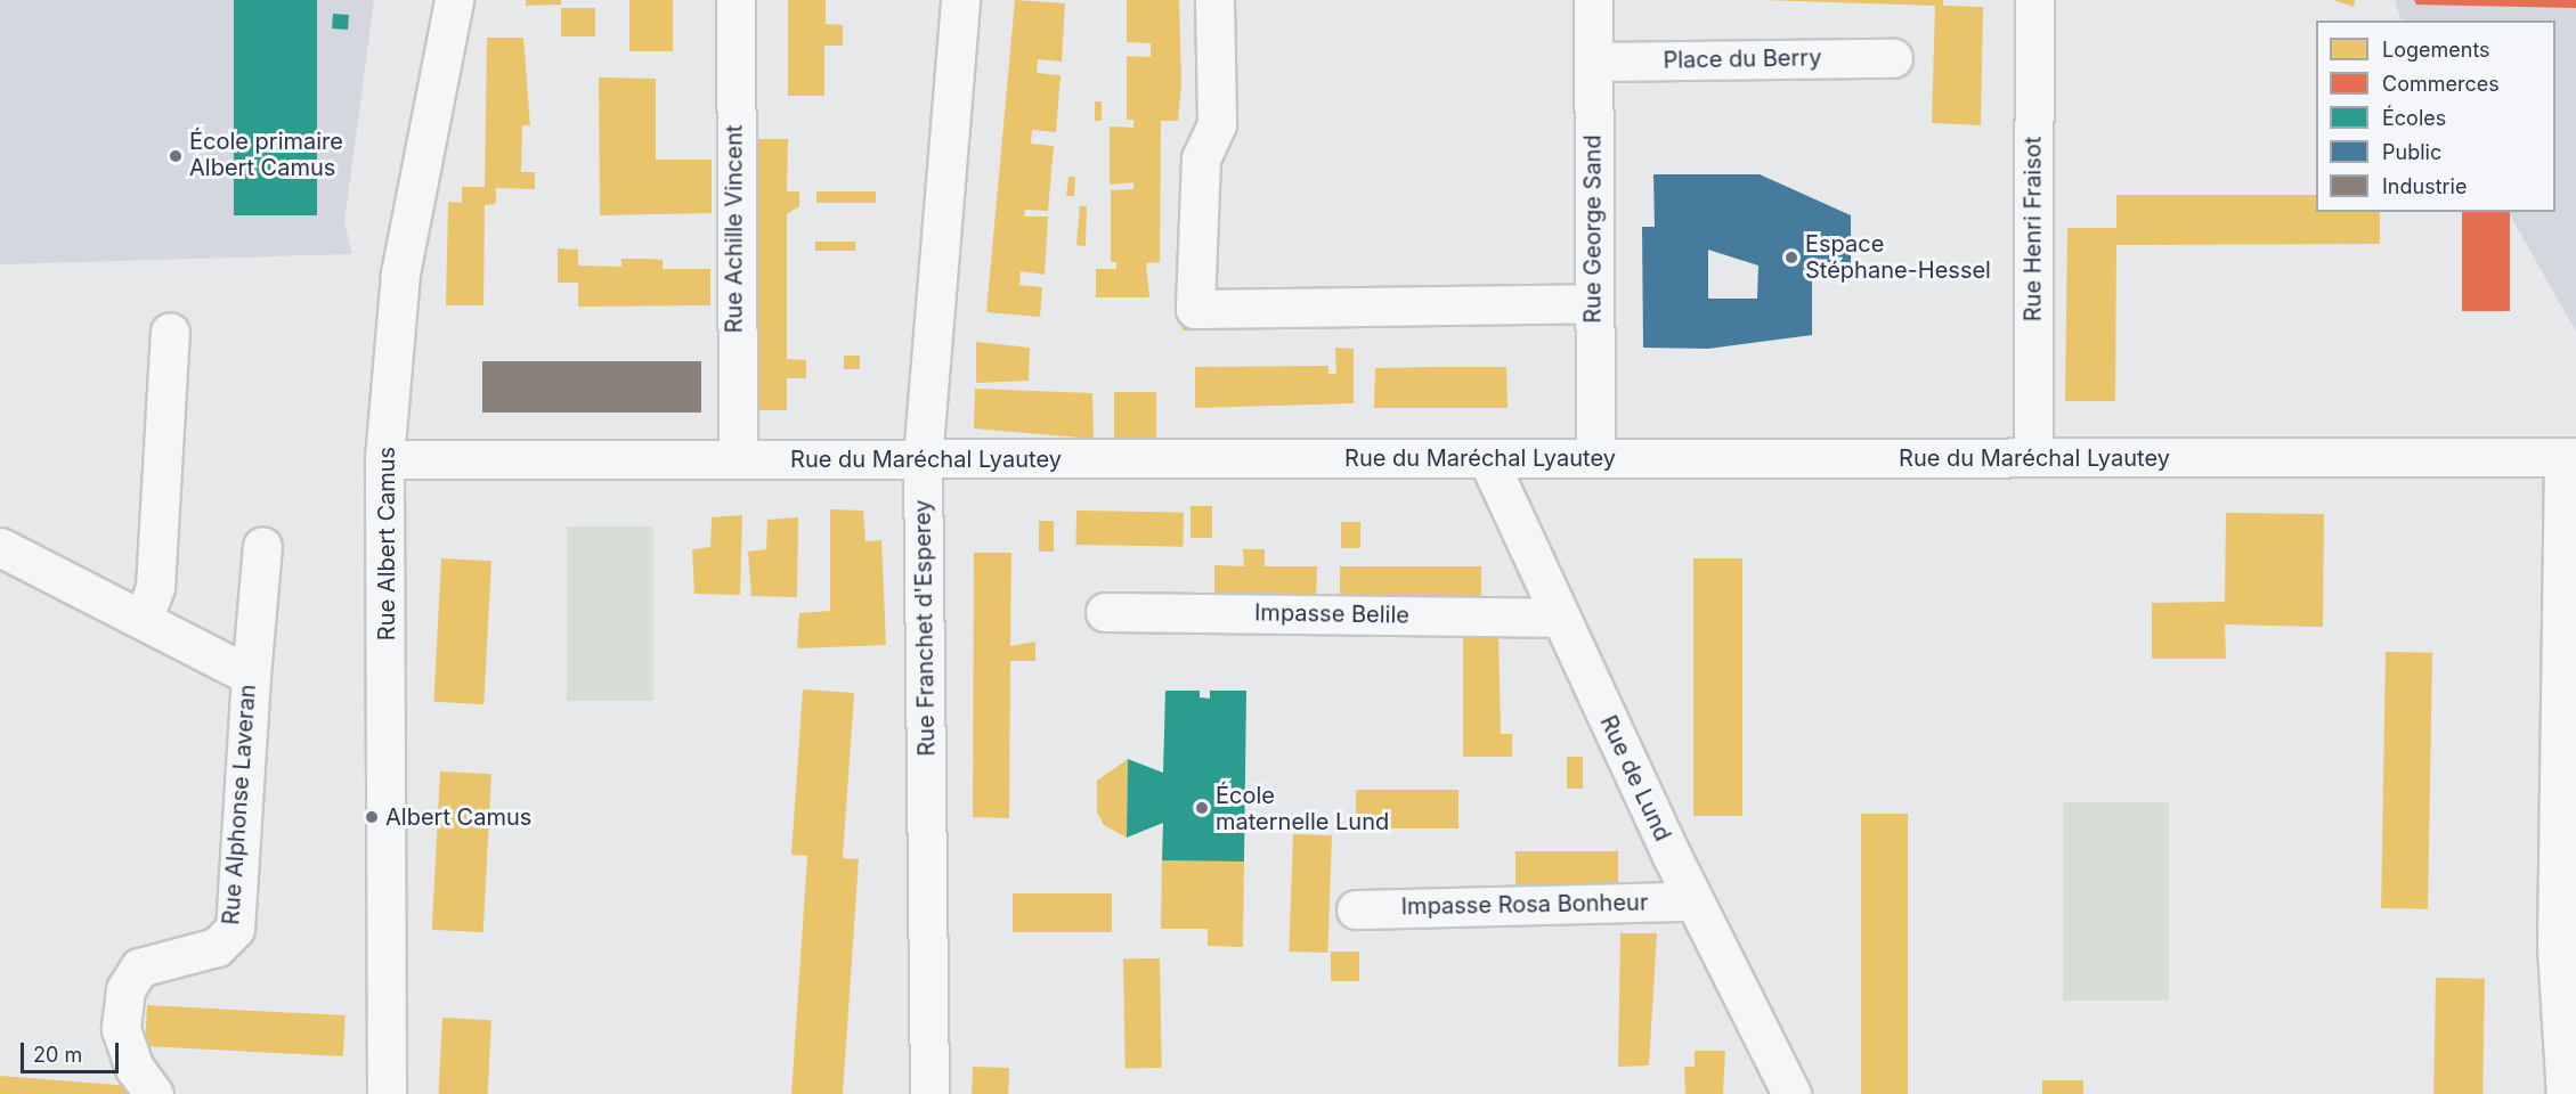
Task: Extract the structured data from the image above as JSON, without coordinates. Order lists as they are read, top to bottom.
{
  "streets": {
    "street": [
      "Place du Berry",
      "Rue Achille Vincent",
      "Rue George Sand",
      "Rue Henri Fraisot",
      "Rue du Maréchal Lyautey",
      "Rue Albert Camus",
      "Impasse Belile",
      "Rue Franchet d'Esperey",
      "Rue de Lund",
      "Rue Alphonse Laveran",
      "Impasse Rosa Bonheur"
    ]
  },
  "crossings": [
    ["Place du Berry", "Rue George Sand"],
    ["Rue Achille Vincent", "Rue du Maréchal Lyautey"],
    ["Rue George Sand", "Rue du Maréchal Lyautey"],
    ["Rue Henri Fraisot", "Rue du Maréchal Lyautey"],
    ["Rue du Maréchal Lyautey", "Rue Albert Camus"],
    ["Rue du Maréchal Lyautey", "Rue Franchet d'Esperey"],
    ["Rue du Maréchal Lyautey", "Rue de Lund"],
    ["Impasse Belile", "Rue de Lund"],
    ["Rue de Lund", "Impasse Rosa Bonheur"]
  ],
  "places": [
    "École primaire Albert Camus",
    "Espace Stéphane-Hessel",
    "École maternelle Lund",
    "Albert Camus"
  ],
  "legend": [
    "Logements",
    "Commerces",
    "Écoles",
    "Public",
    "Industrie"
  ],
  "scale_bar": "20 m"
}
